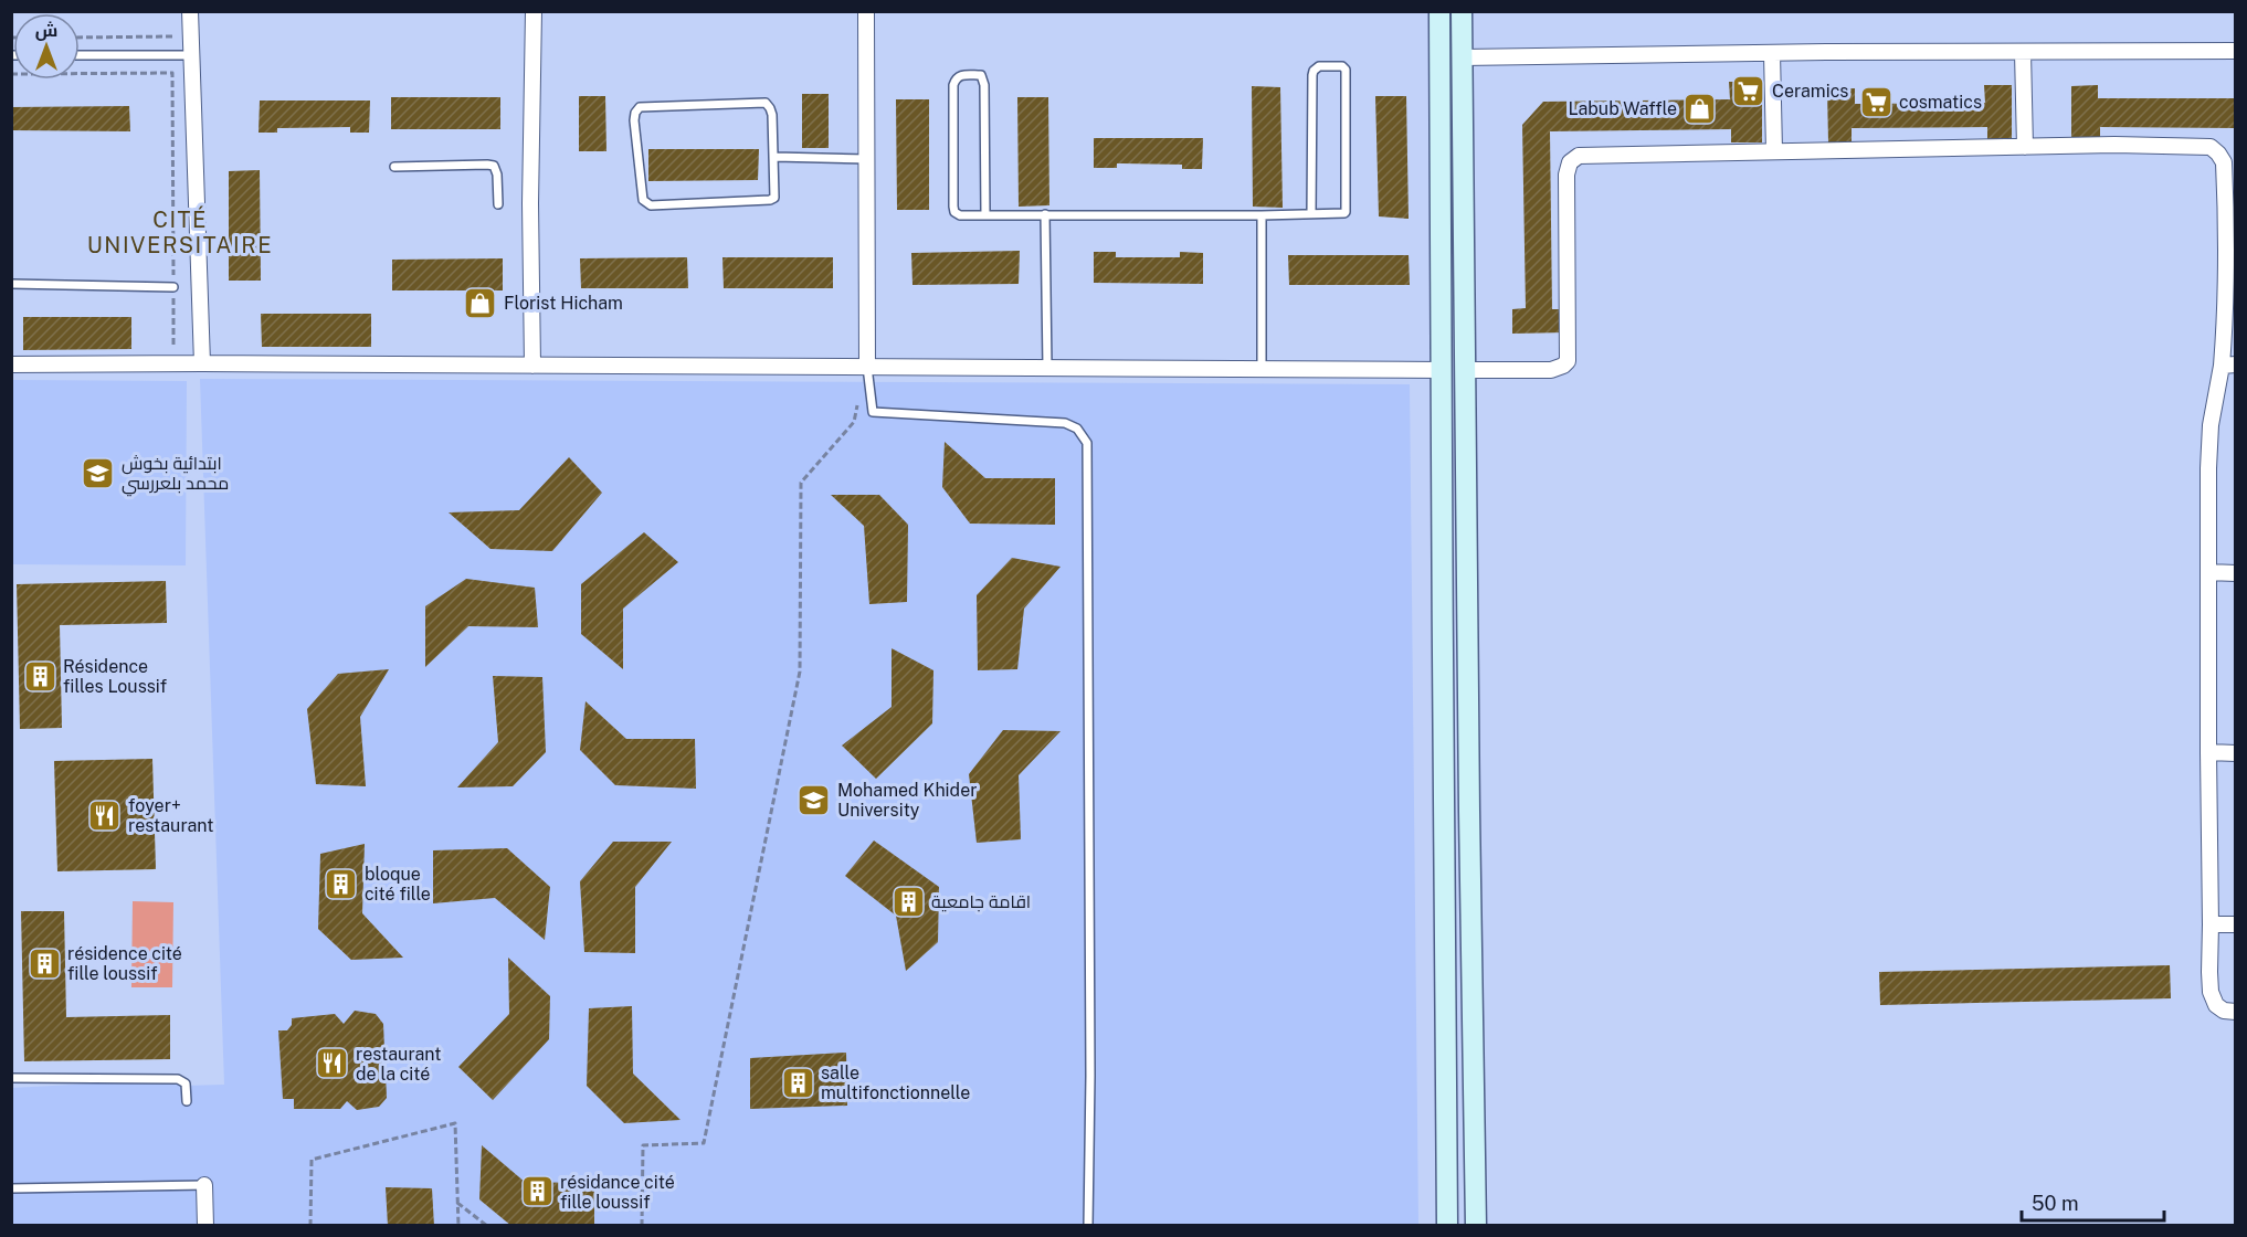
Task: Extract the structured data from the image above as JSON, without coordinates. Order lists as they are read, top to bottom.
{
  "districts": ["CITÉ UNIVERSITAIRE"],
  "places": {
    "supermarket": ["Ceramics", "cosmatics"],
    "shop": ["Labub Waffle", "Florist Hicham"],
    "school or university": ["ابتدائية بخوش محمد بلعررسي", "Mohamed Khider University"],
    "building": [
      "Résidence filles Loussif",
      "bloque cité fille",
      "اقامة جامعية",
      "résidence cité fille loussif",
      "salle multifonctionnelle",
      "résidance cité fille loussif"
    ],
    "restaurant": ["foyer+ restaurant", "restaurant de la cité"]
  },
  "scale_bar": "50 m",
  "north": "top"
}
